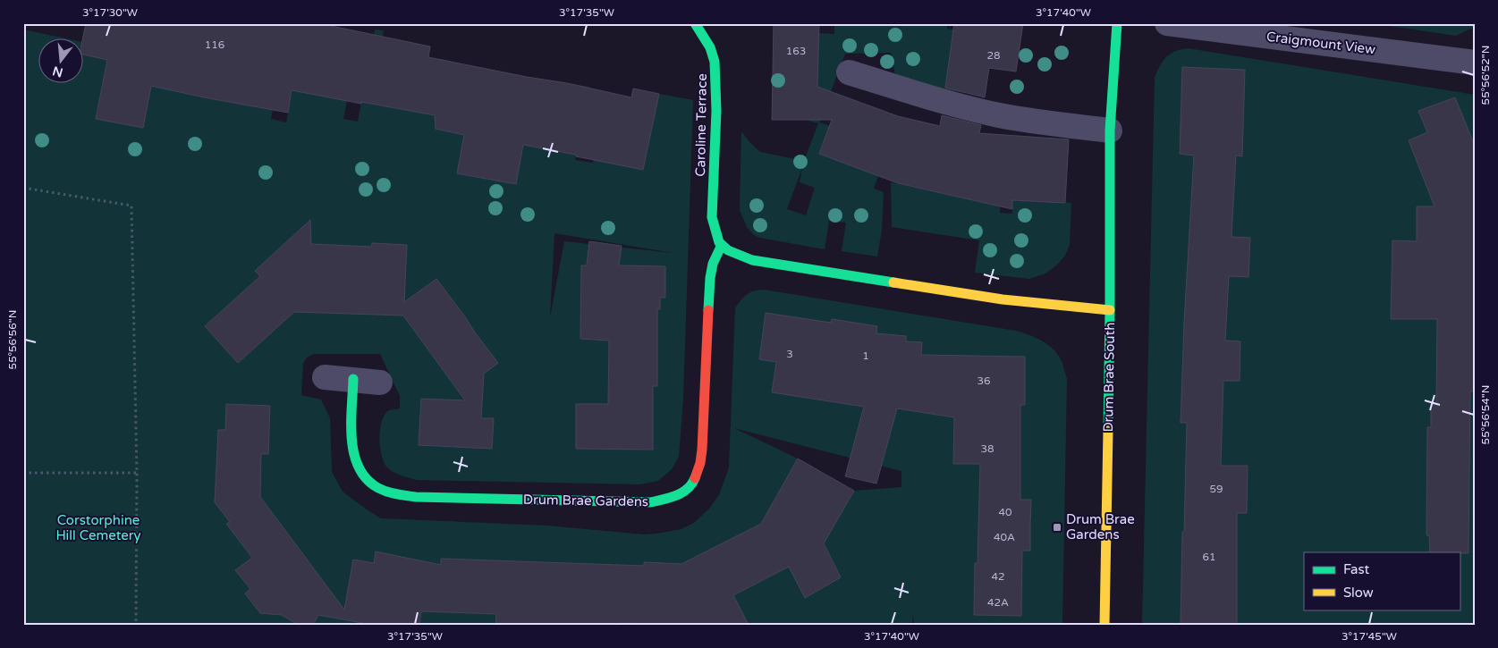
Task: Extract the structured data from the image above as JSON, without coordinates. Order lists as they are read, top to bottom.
{
  "streets": {
    "street": [
      "Craigmount View",
      "Caroline Terrace",
      "Drum Brae South",
      "Drum Brae Gardens"
    ]
  },
  "crossings": [
    ["Caroline Terrace", "Drum Brae Gardens"]
  ],
  "parks": ["Corstorphine Hill Cemetery"],
  "places": {
    "transit": ["Drum Brae Gardens"]
  },
  "house_numbers": [
    "116",
    "163",
    "28",
    "3",
    "1",
    "36",
    "38",
    "59",
    "40",
    "40A",
    "61",
    "42",
    "42A"
  ],
  "legend": ["Fast", "Slow"],
  "north": "bottom",
  "coordinates": [
    "3°17'30\"W",
    "3°17'35\"W",
    "3°17'40\"W",
    "55°56'52\"N",
    "55°56'56\"N",
    "55°56'54\"N",
    "3°17'45\"W"
  ]
}
